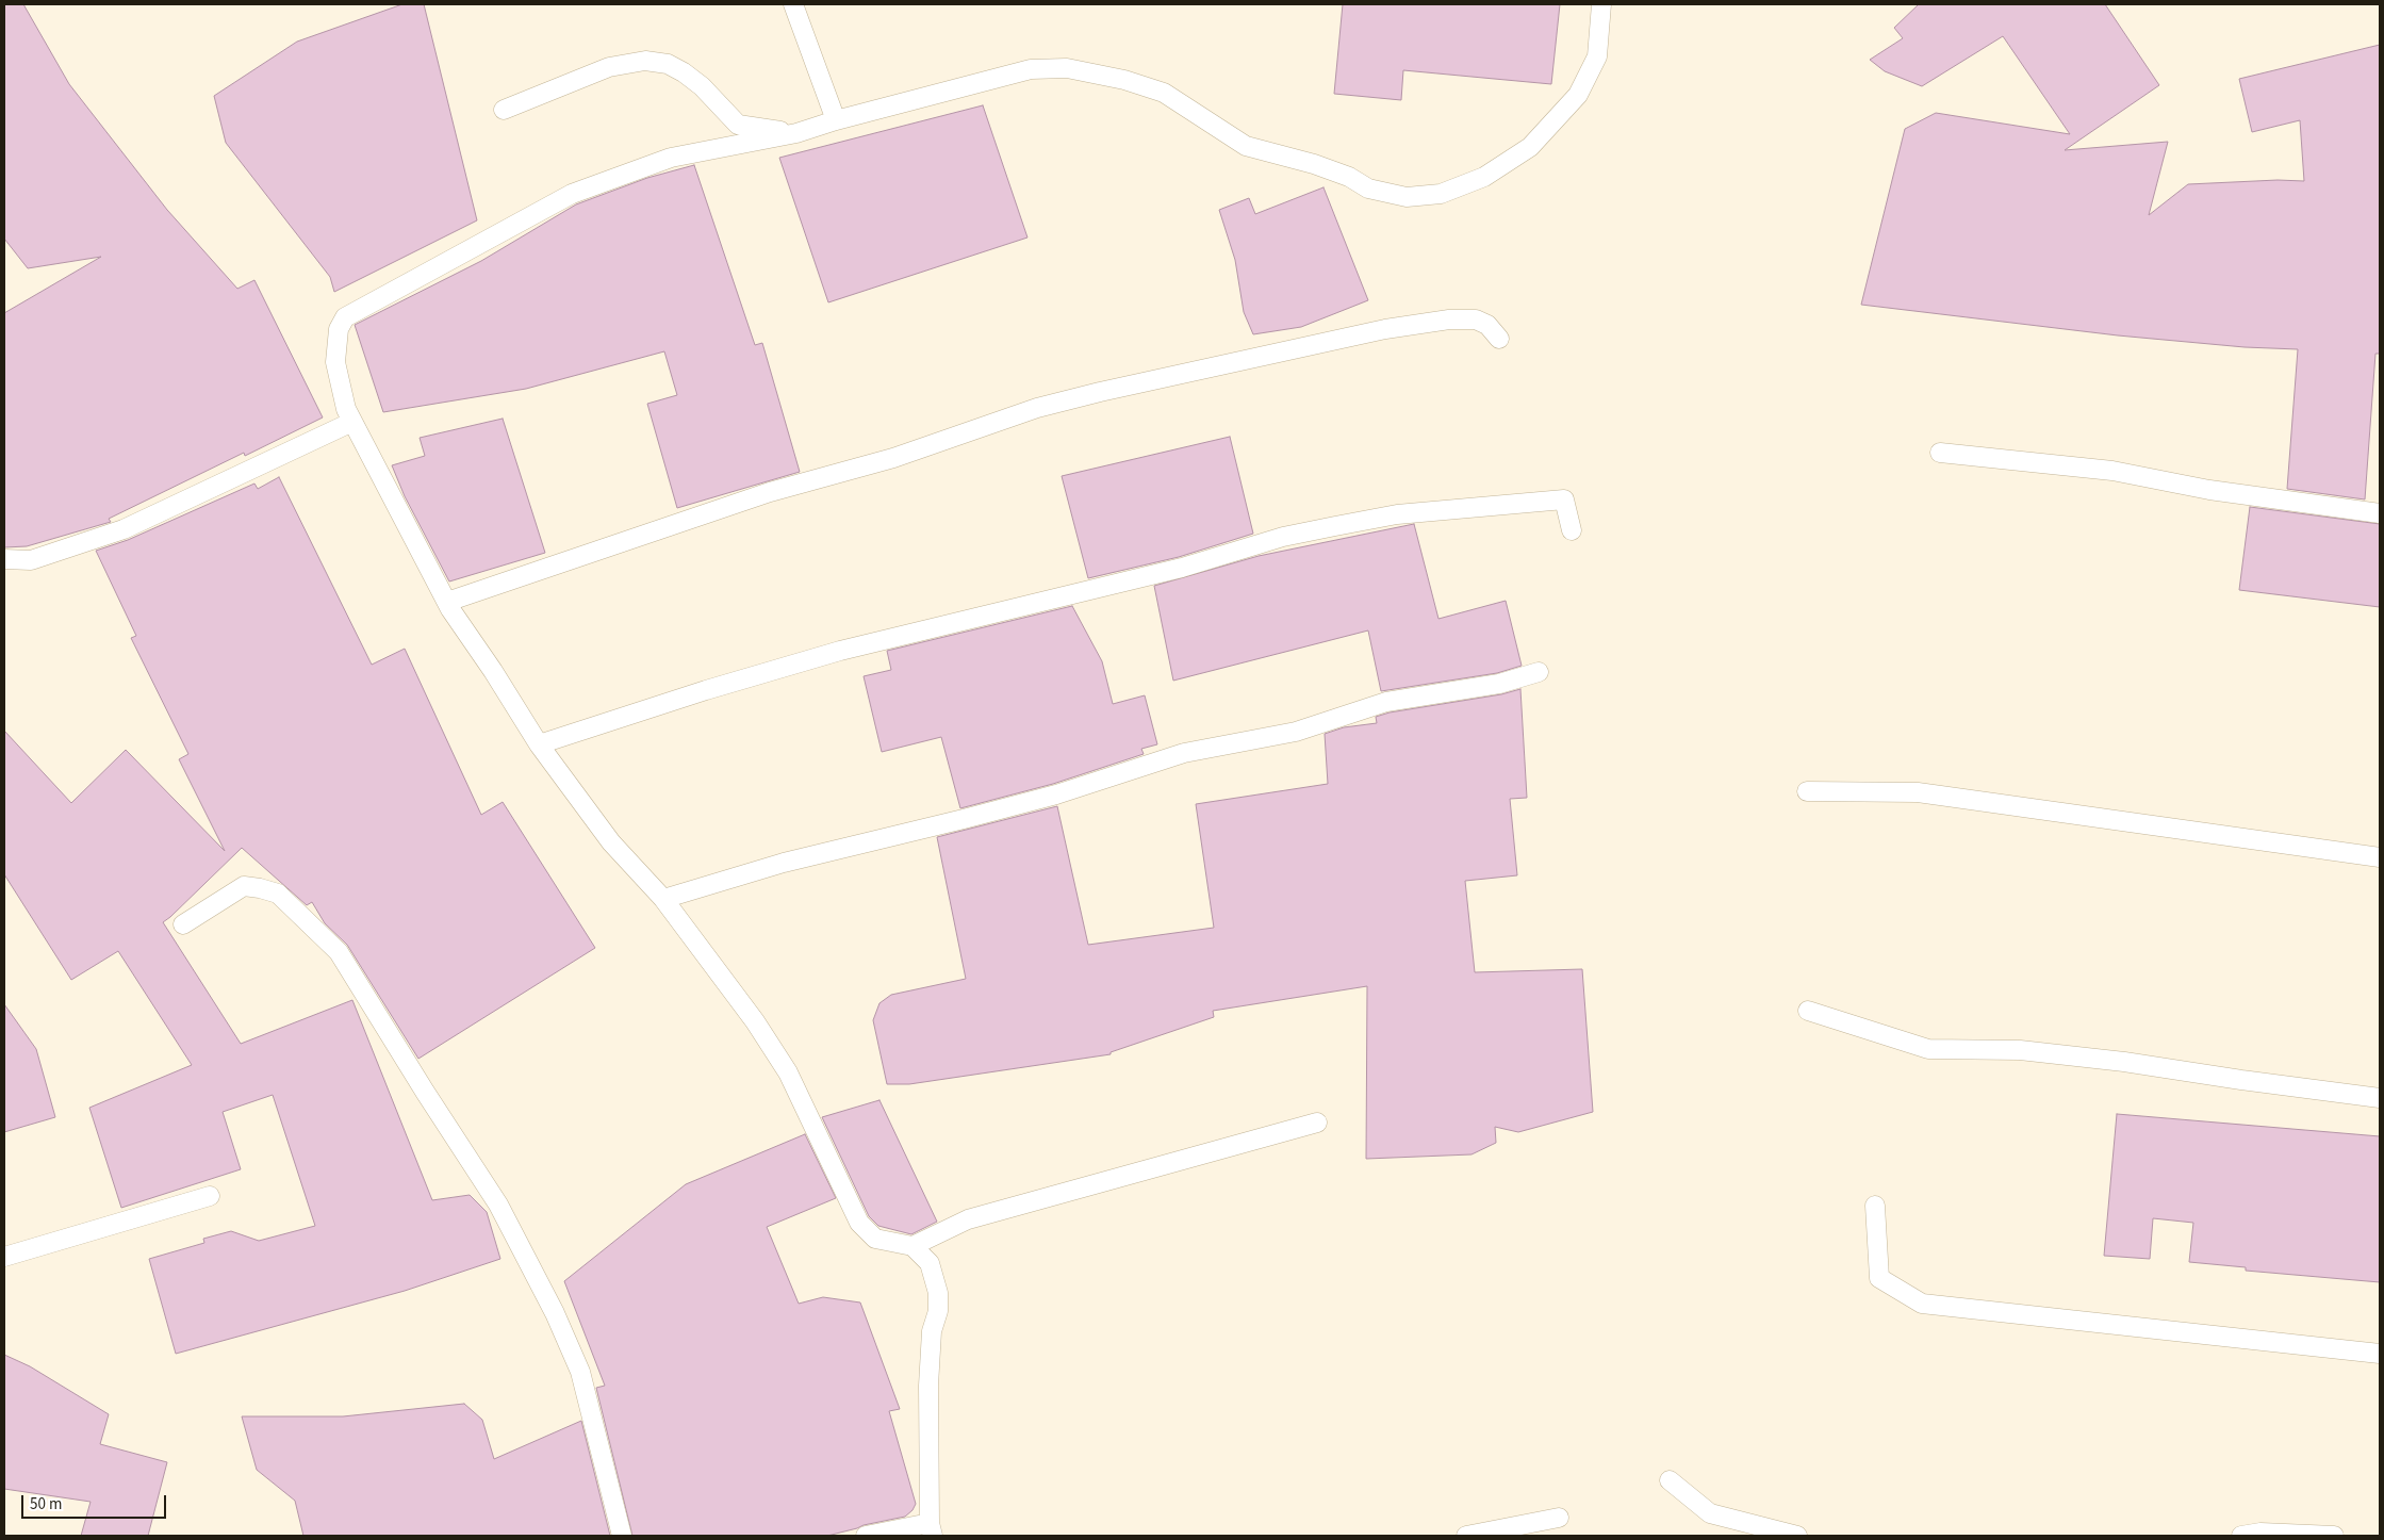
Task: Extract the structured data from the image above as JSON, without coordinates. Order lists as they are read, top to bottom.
{
  "scale_bar": "50 m"
}
